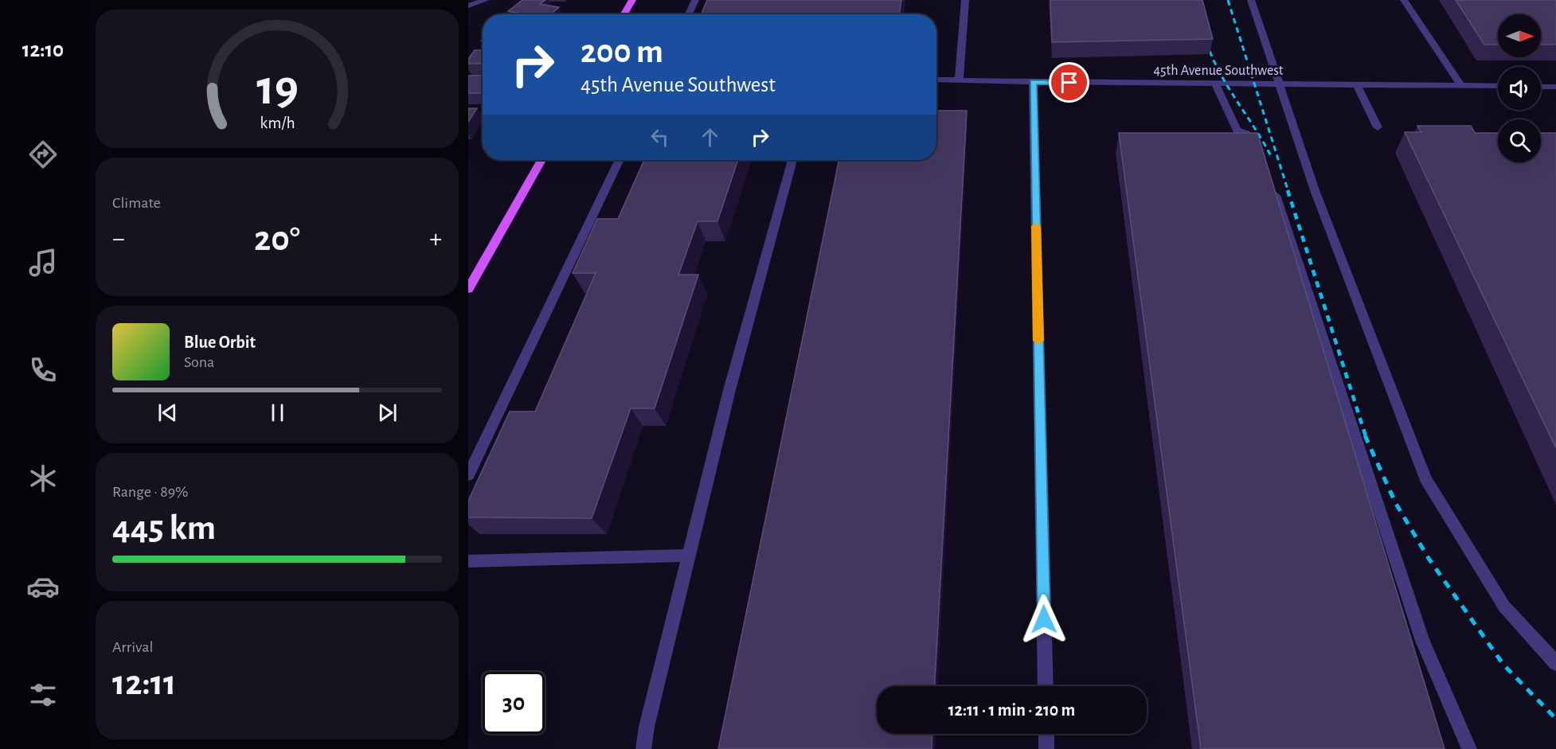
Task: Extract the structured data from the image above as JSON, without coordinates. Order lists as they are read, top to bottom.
{
  "streets": {
    "street": ["45th Avenue Southwest"]
  },
  "north": "right",
  "page": {
    "tabs": "12:10",
    "turn": ["200 m", "45th Avenue Southwest"],
    "tile": [
      "Climate",
      ["Range · 89%", "445 km"],
      ["Arrival", "12:11"]
    ],
    "heat": ["−", "20°", "+"],
    "song": ["Blue Orbit", "Sona"],
    "limit": "30",
    "trip": "12:11 · 1 min · 210 m",
    "gauge": ["19", "km/h"]
  }
}
